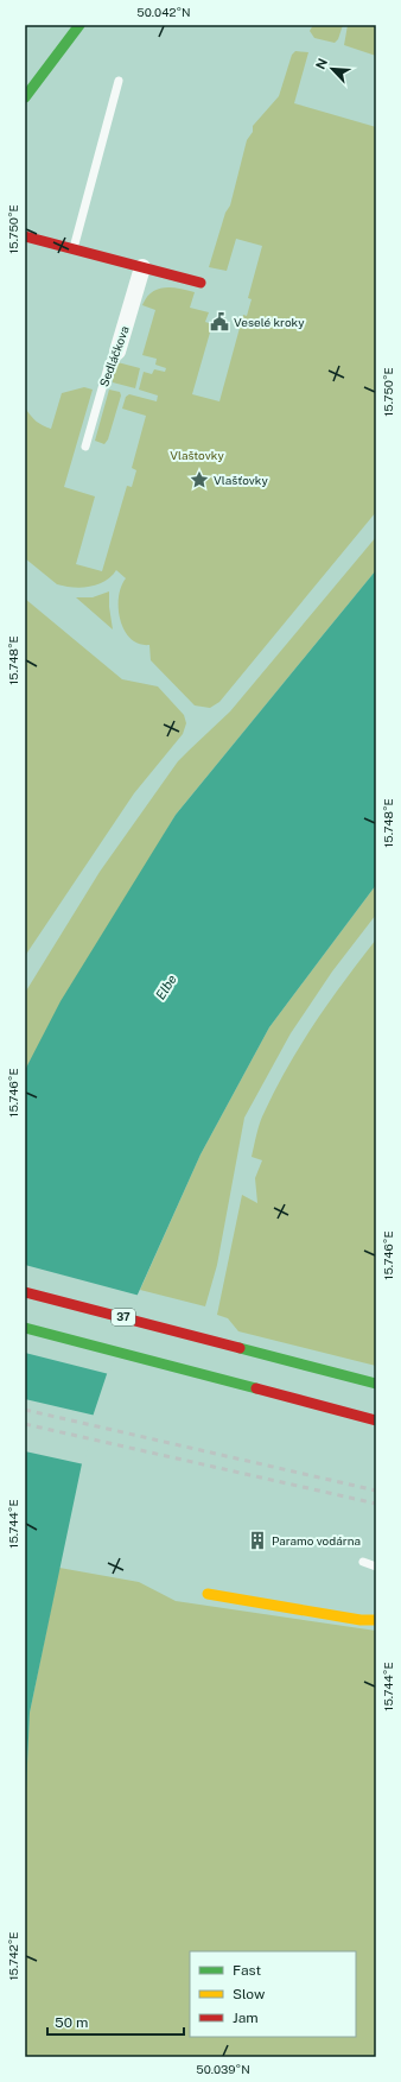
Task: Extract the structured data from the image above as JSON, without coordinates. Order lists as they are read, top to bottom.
{
  "streets": {
    "main road": ["37"],
    "street": ["Sedláčkova"]
  },
  "water": ["Elbe"],
  "parks": ["Vlaštovky"],
  "places": {
    "public building": ["Veselé kroky"],
    "place": ["Vlašťovky"],
    "building": ["Paramo vodárna"]
  },
  "legend": ["Fast", "Slow", "Jam"],
  "scale_bar": "50 m",
  "north": "top left",
  "coordinates": [
    "50.042°N",
    "15.750°E",
    "15.748°E",
    "15.746°E",
    "15.744°E",
    "15.742°E",
    "50.039°N"
  ]
}
